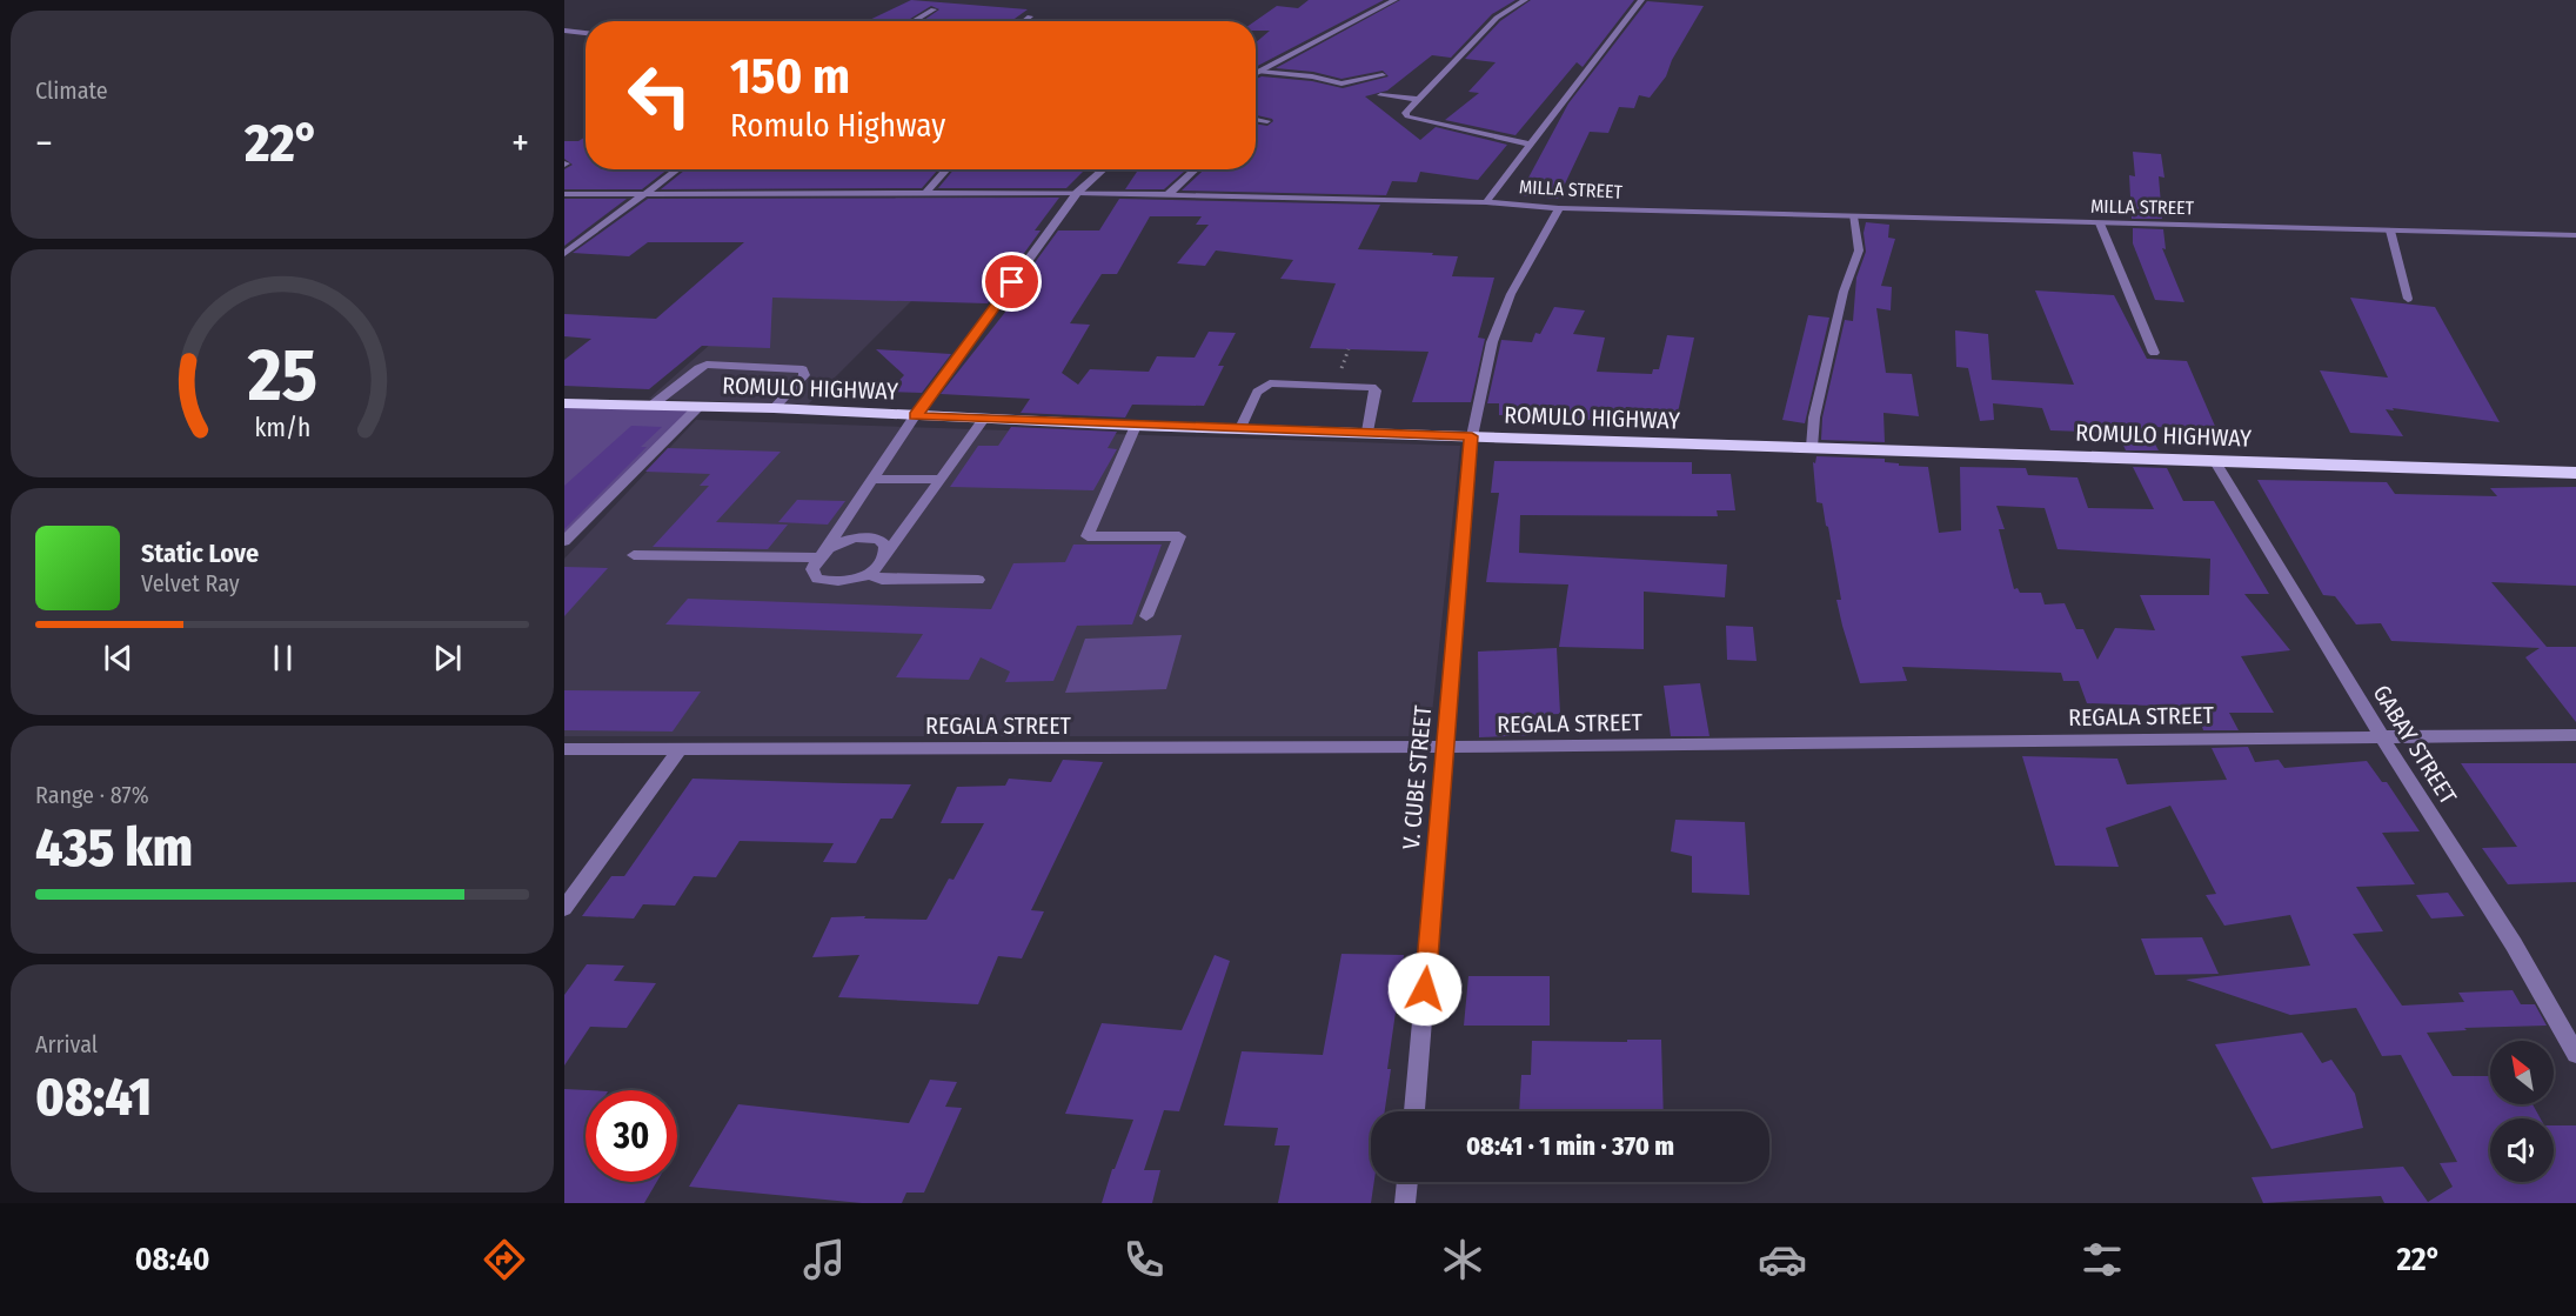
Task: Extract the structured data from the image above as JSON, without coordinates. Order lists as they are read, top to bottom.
{
  "streets": {
    "highway": ["ROMULO HIGHWAY"],
    "street": [
      "MILLA STREET",
      "REGALA STREET",
      "GABAY STREET",
      "V. CUBE STREET"
    ]
  },
  "crossings": [
    ["MILLA STREET", "V. CUBE STREET"],
    ["ROMULO HIGHWAY", "GABAY STREET"],
    ["ROMULO HIGHWAY", "V. CUBE STREET"],
    ["REGALA STREET", "GABAY STREET"],
    ["REGALA STREET", "V. CUBE STREET"]
  ],
  "north": "top left",
  "page": {
    "tile": [
      "Climate",
      ["Range · 87%", "435 km"],
      ["Arrival", "08:41"]
    ],
    "turn": ["150 m", "Romulo Highway"],
    "heat": ["−", "22°", "+"],
    "song": ["Static Love", "Velvet Ray"],
    "limit": "30",
    "trip": "08:41 · 1 min · 370 m",
    "tabs": ["08:40", "22°"],
    "gauge": ["25", "km/h"]
  }
}
